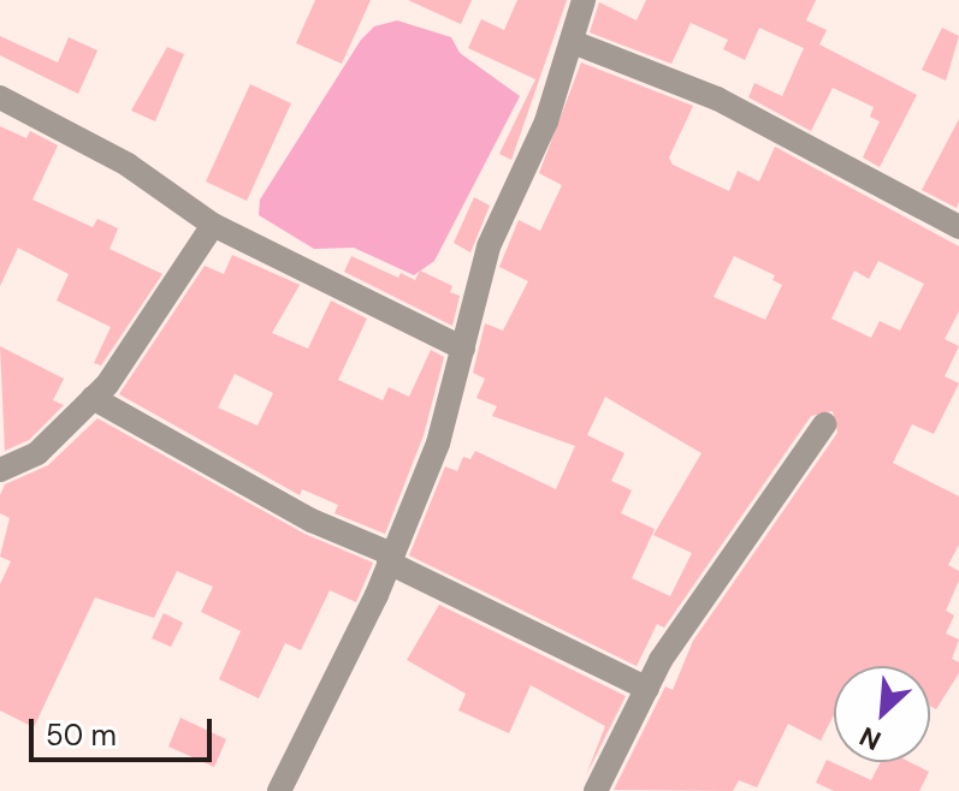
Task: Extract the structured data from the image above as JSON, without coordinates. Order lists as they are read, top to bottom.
{
  "scale_bar": "50 m",
  "north": "bottom left"
}
